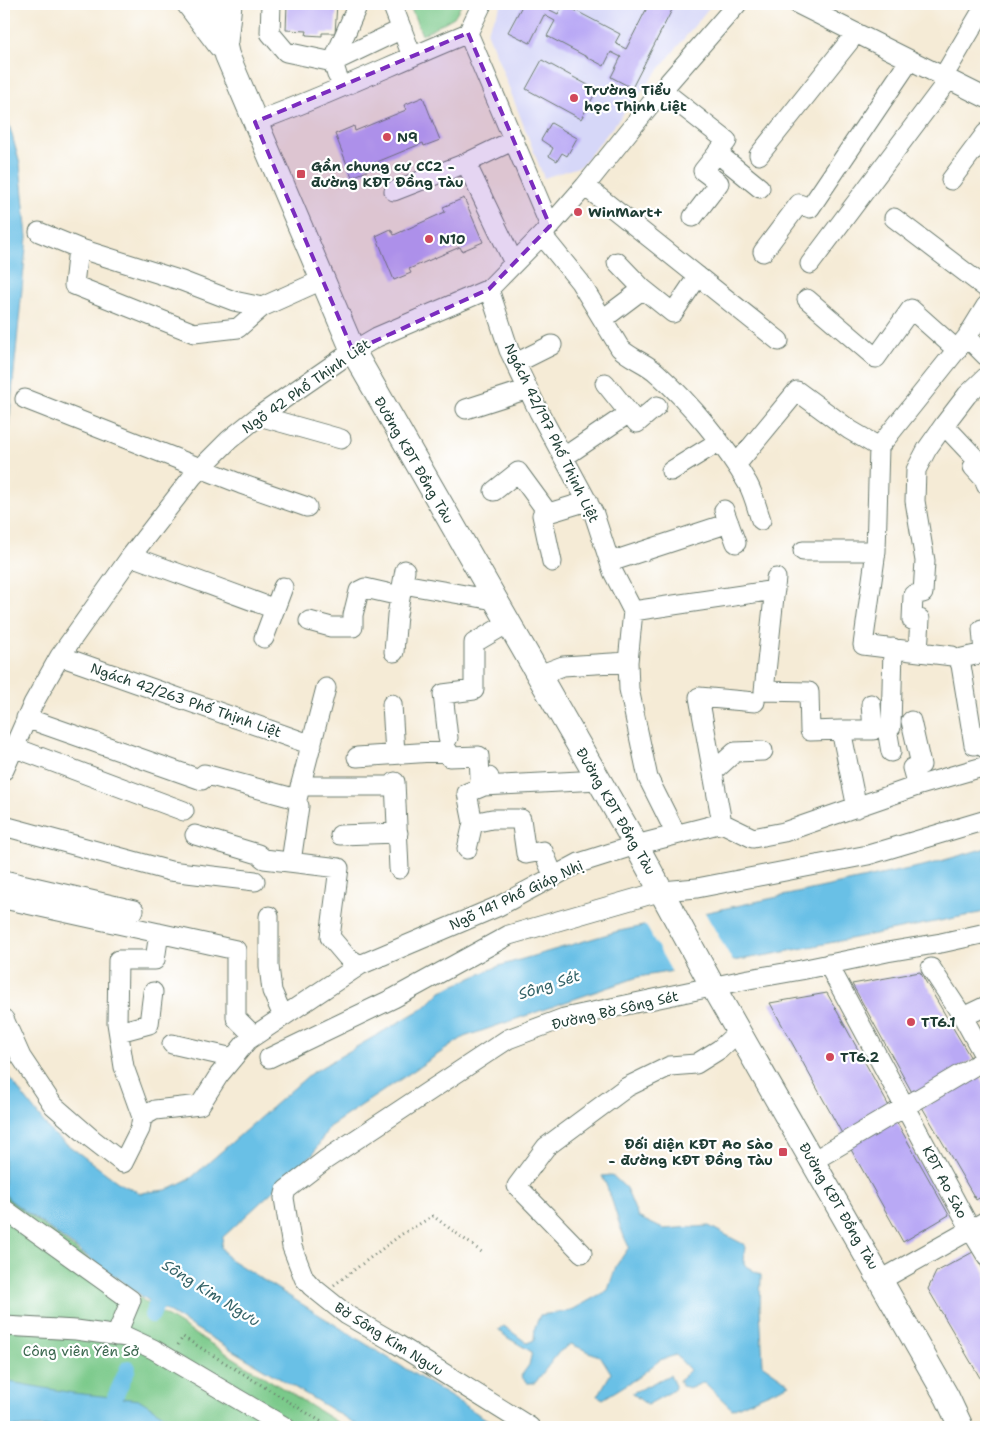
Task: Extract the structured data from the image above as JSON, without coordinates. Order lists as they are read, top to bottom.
{
  "streets": {
    "main road": ["Đường KĐT Đồng Tàu"],
    "street": [
      "Ngõ 42 Phố Thịnh Liệt",
      "Ngách 42/197 Phố Thịnh Liệt",
      "Ngách 42/263 Phố Thịnh Liệt",
      "Ngõ 141 Phố Giáp Nhị",
      "Đường Bờ Sông Sét",
      "KĐT Ao Sào",
      "Bờ Sông Kim Ngưu"
    ]
  },
  "crossings": [
    ["Ngõ 42 Phố Thịnh Liệt", "Ngách 42/197 Phố Thịnh Liệt"],
    ["Ngõ 42 Phố Thịnh Liệt", "Đường KĐT Đồng Tàu"],
    ["Ngõ 42 Phố Thịnh Liệt", "Ngách 42/263 Phố Thịnh Liệt"],
    ["Đường KĐT Đồng Tàu", "Ngõ 141 Phố Giáp Nhị"],
    ["Đường KĐT Đồng Tàu", "Đường Bờ Sông Sét"],
    ["Đường Bờ Sông Sét", "KĐT Ao Sào"],
    ["Đường Bờ Sông Sét", "Bờ Sông Kim Ngưu"]
  ],
  "water": ["Sông Sét", "Sông Kim Ngưu"],
  "parks": ["Công viên Yên Sở"],
  "places": {
    "other": [
      "Trường Tiểu học Thịnh Liệt",
      "N9",
      "WinMart+",
      "N10",
      "TT6.1",
      "TT6.2"
    ],
    "transit": ["Gần chung cư CC2 - đường KĐT Đồng Tàu", "Đối diện KĐT Ao Sào - đường KĐT Đồng Tàu"]
  }
}
